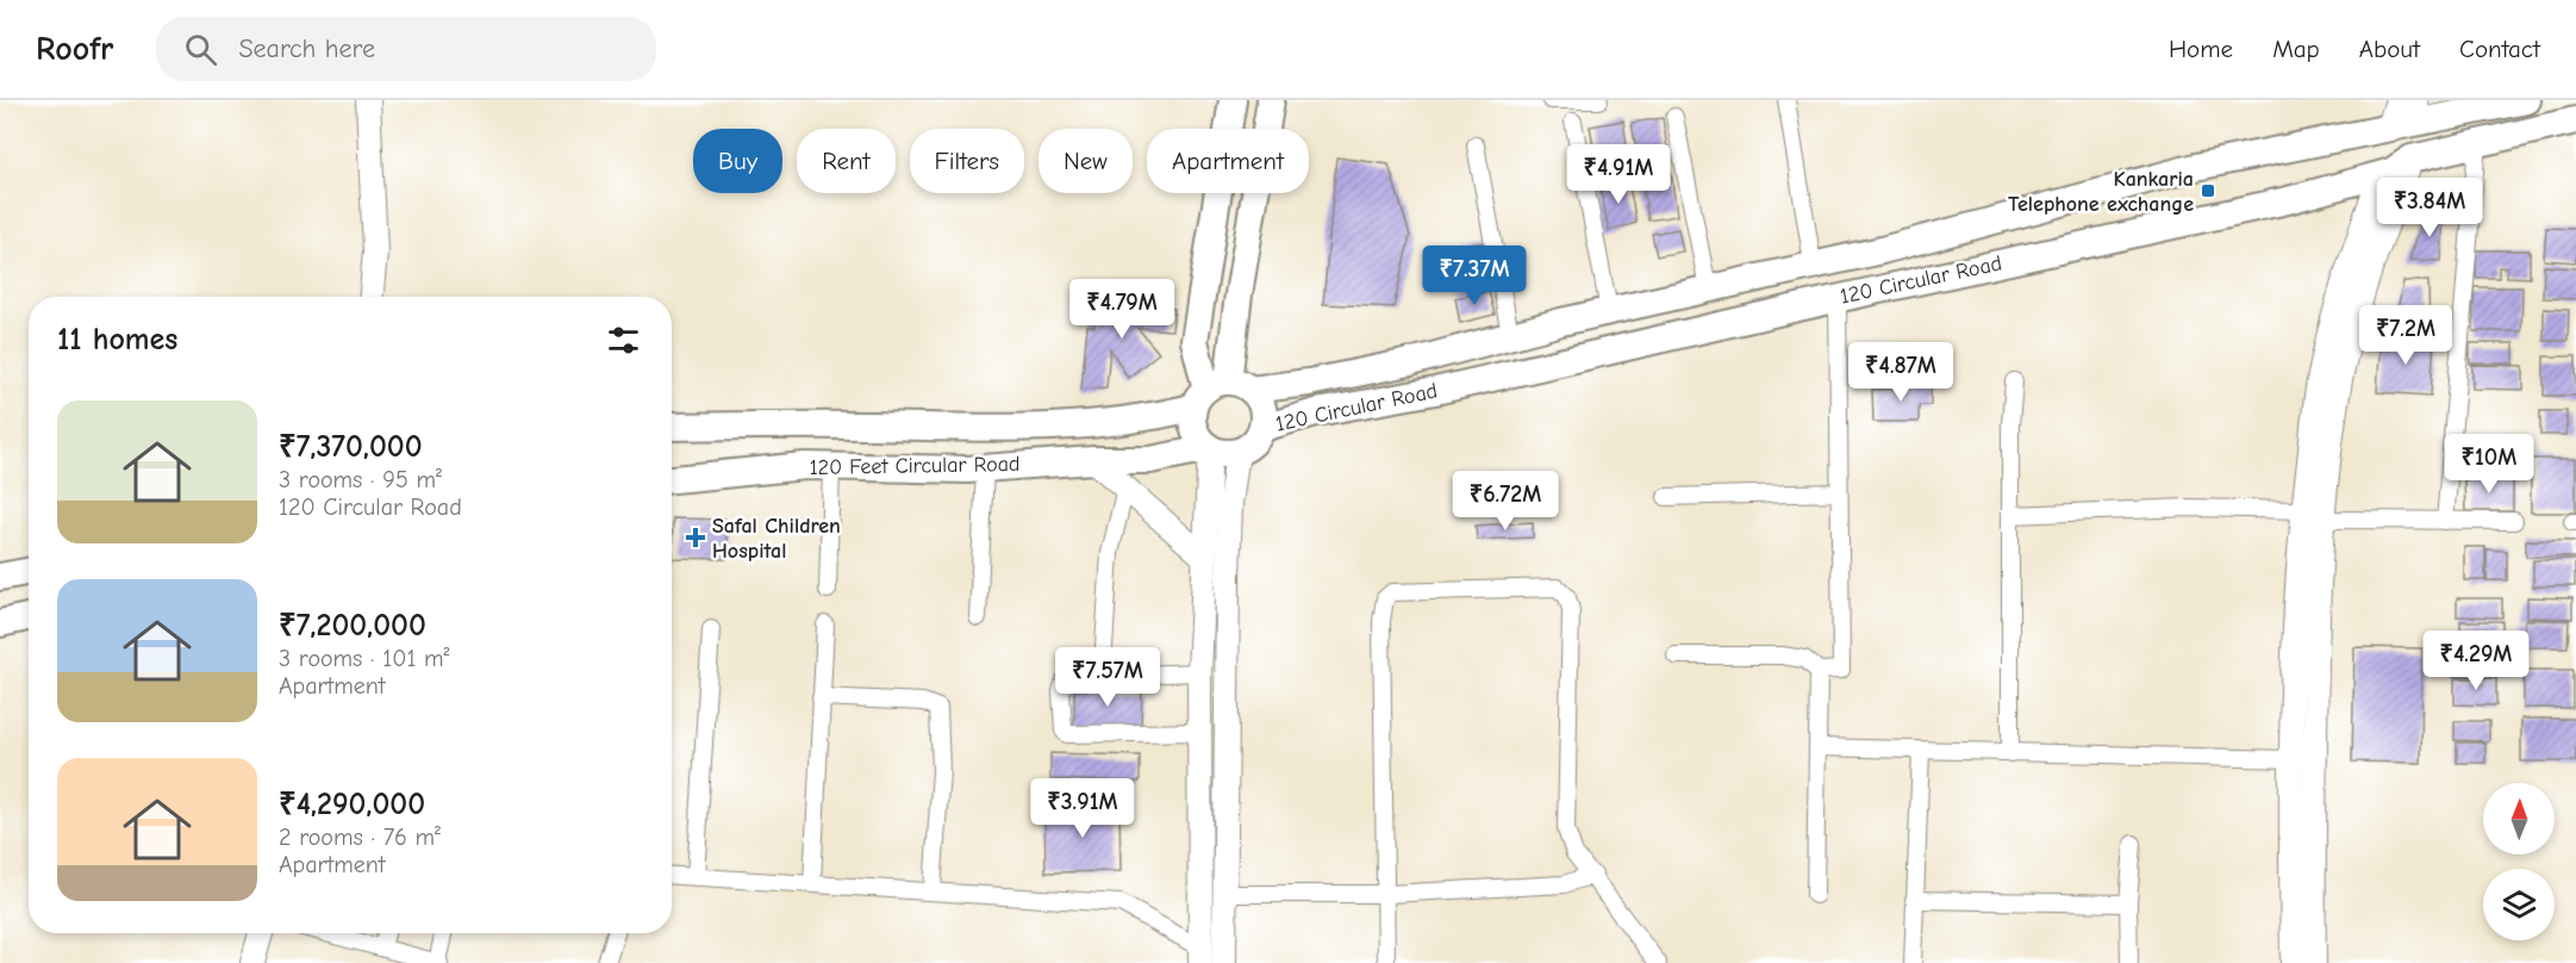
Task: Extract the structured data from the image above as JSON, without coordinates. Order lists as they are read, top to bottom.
{
  "streets": {
    "main road": ["120 Circular Road", "120 Feet Circular Road"]
  },
  "crossings": [
    ["120 Circular Road", "120 Feet Circular Road"]
  ],
  "places": {
    "transit": ["Kankaria Telephone exchange"],
    "health": ["Safal Children Hospital"]
  },
  "north": "top",
  "page": {
    "header": "Roofr",
    "search": "Search here",
    "nav": [
      "Home",
      "Map",
      "About",
      "Contact"
    ],
    "chip": [
      "Buy",
      "Rent",
      "Filters",
      "New",
      "Apartment"
    ],
    "price": [
      "₹4.91M",
      "₹3.84M",
      "₹7.37M",
      "₹4.79M",
      "₹7.2M",
      "₹4.87M",
      "₹10M",
      "₹6.72M",
      "₹4.29M",
      "₹7.57M",
      "₹3.91M"
    ],
    "heading": "11 homes",
    "list": [
      {
        "name": "₹7,370,000",
        "note": "3 rooms · 95 m² · 120 Circular Road"
      },
      {
        "name": "₹7,200,000",
        "note": "3 rooms · 101 m² · Apartment"
      },
      {
        "name": "₹4,290,000",
        "note": "2 rooms · 76 m² · Apartment"
      }
    ]
  }
}
